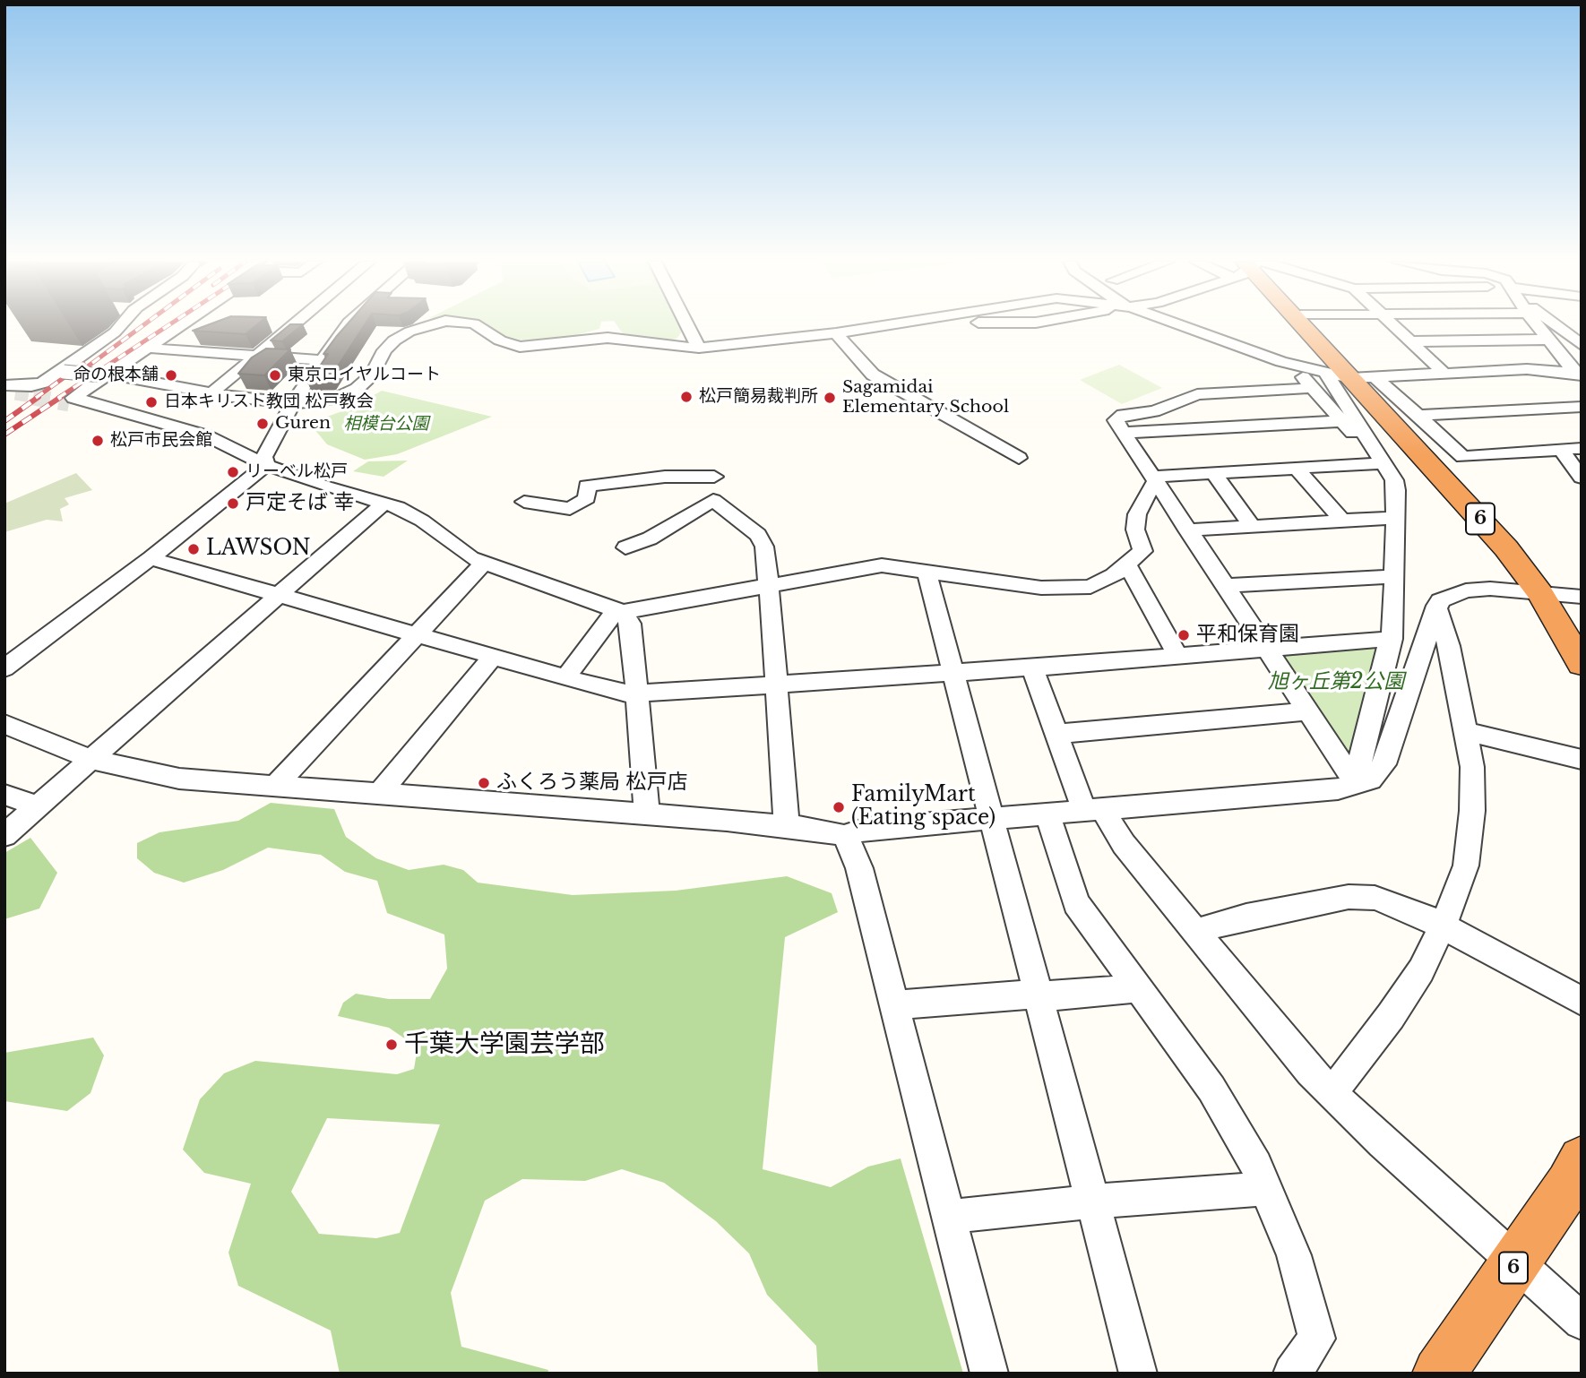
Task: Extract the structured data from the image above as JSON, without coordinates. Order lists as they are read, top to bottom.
{
  "streets": {
    "highway": ["6"]
  },
  "parks": ["相模台公園", "旭ヶ丘第2公園"],
  "places": [
    "命の根本舗",
    "東京ロイヤルコート",
    "松戸簡易裁判所",
    "Sagamidai Elementary School",
    "日本キリスト教団 松戸教会",
    "Guren",
    "松戸市民会館",
    "リーベル松戸",
    "戸定そば 幸",
    "LAWSON",
    "平和保育園",
    "ふくろう薬局 松戸店",
    "FamilyMart (Eating space)",
    "千葉大学園芸学部"
  ]
}
